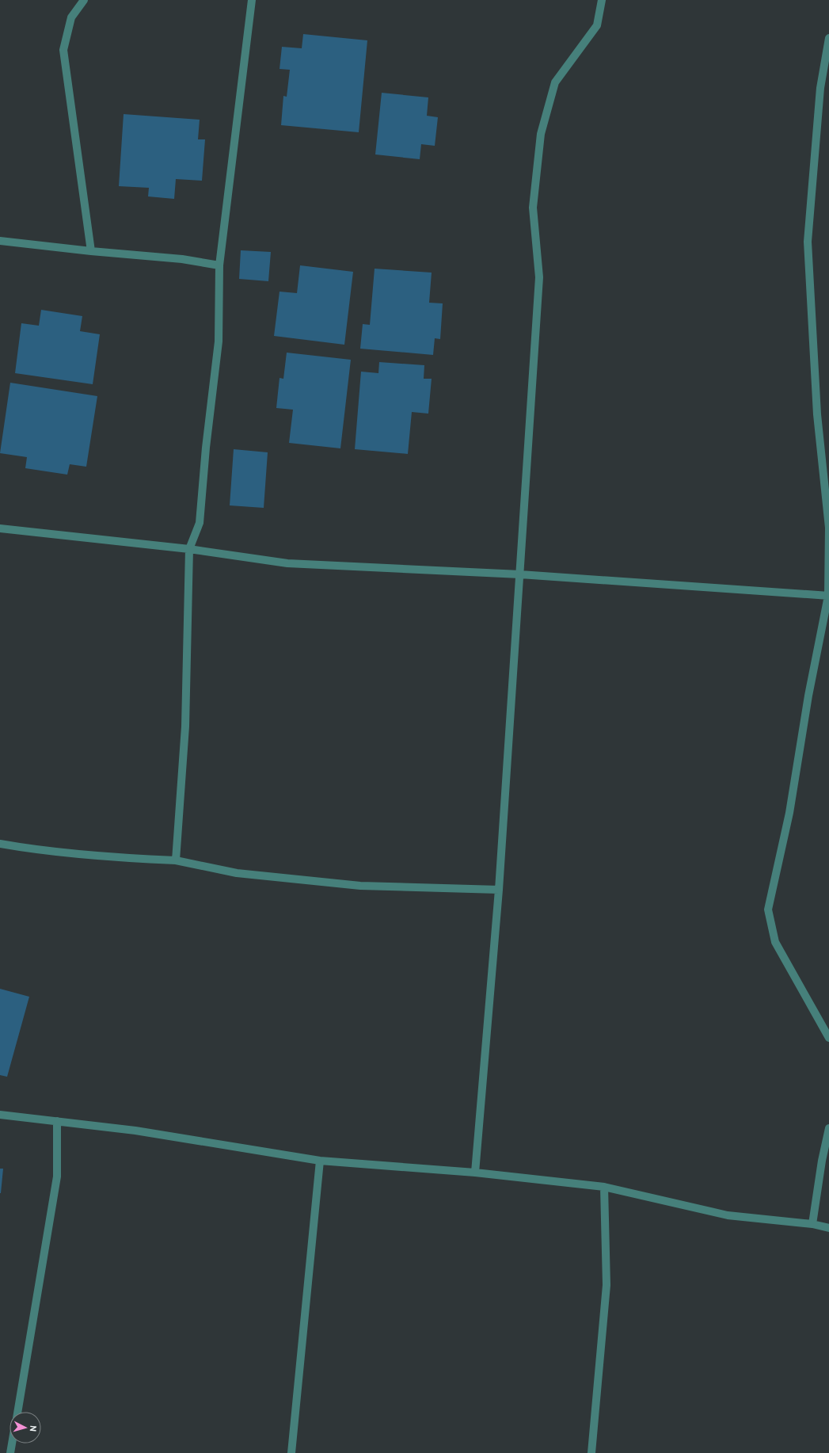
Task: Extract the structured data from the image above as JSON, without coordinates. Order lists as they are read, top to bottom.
{
  "north": "right"
}
